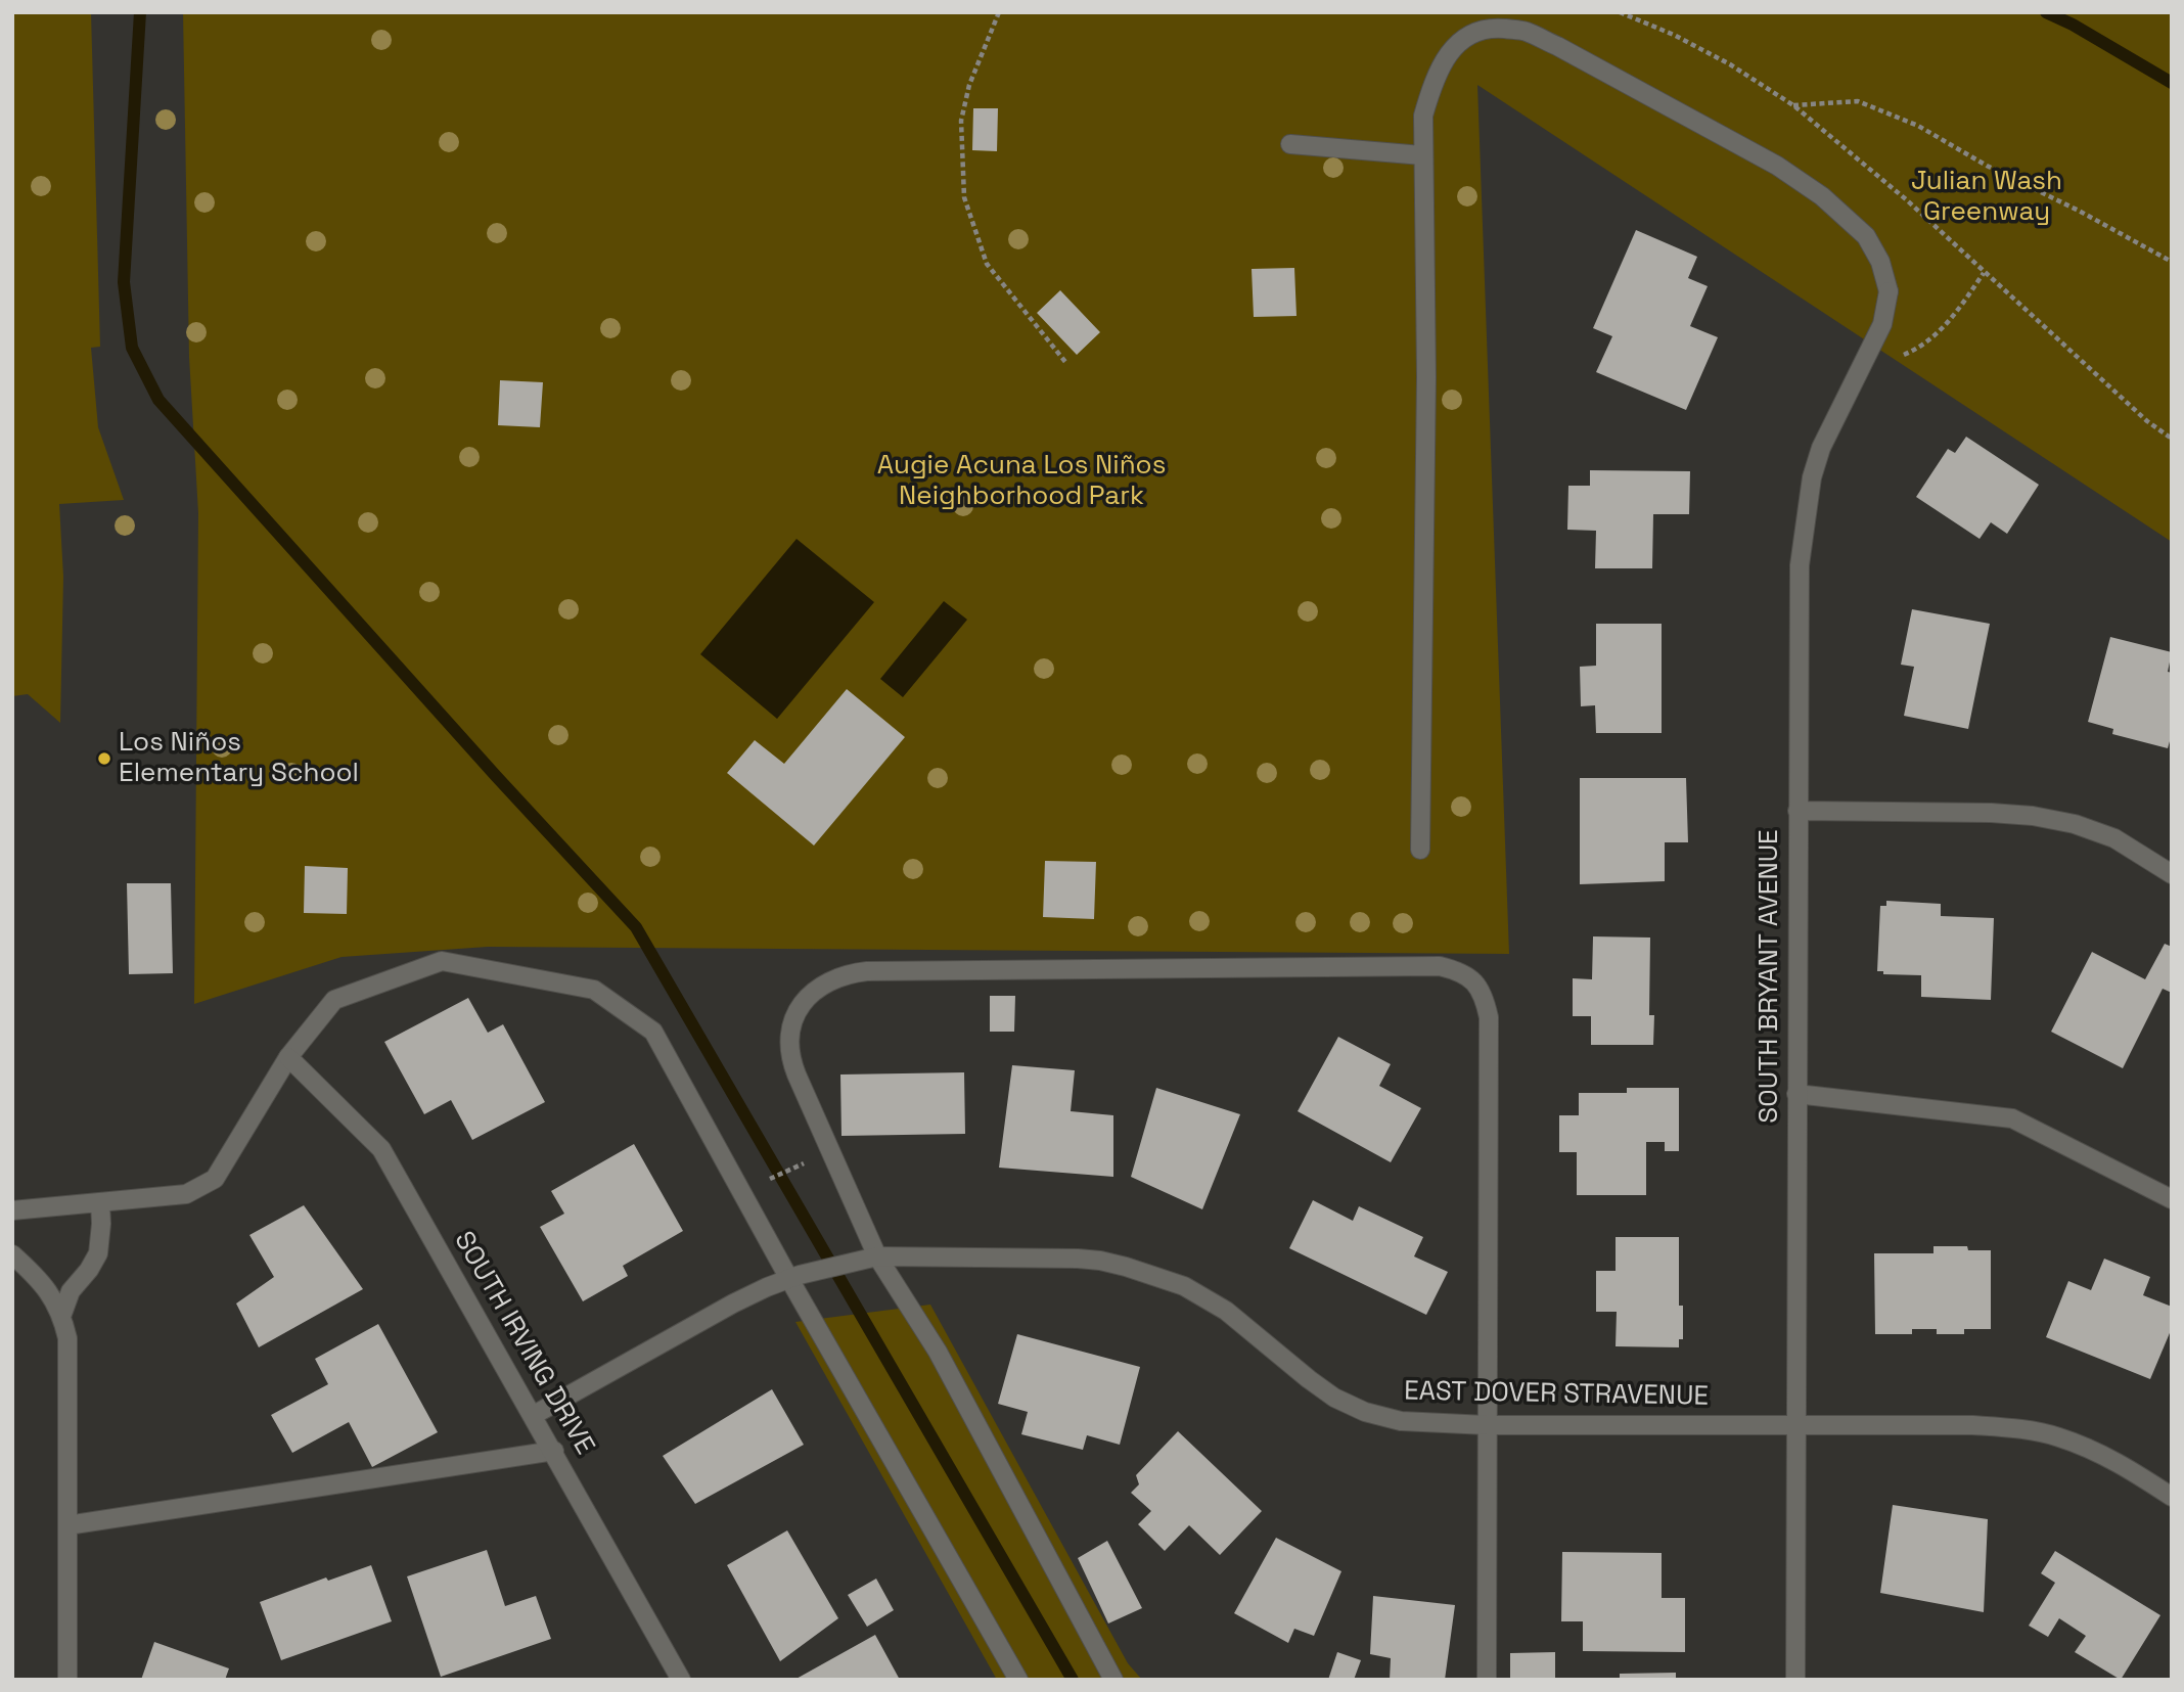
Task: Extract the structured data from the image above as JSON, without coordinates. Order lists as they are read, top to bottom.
{
  "streets": {
    "street": ["SOUTH BRYANT AVENUE", "SOUTH IRVING DRIVE", "EAST DOVER STRAVENUE"]
  },
  "crossings": [
    ["SOUTH BRYANT AVENUE", "EAST DOVER STRAVENUE"],
    ["SOUTH IRVING DRIVE", "EAST DOVER STRAVENUE"]
  ],
  "parks": ["Julian Wash Greenway", "Augie Acuna Los Niños Neighborhood Park"],
  "places": ["Los Niños Elementary School"]
}
